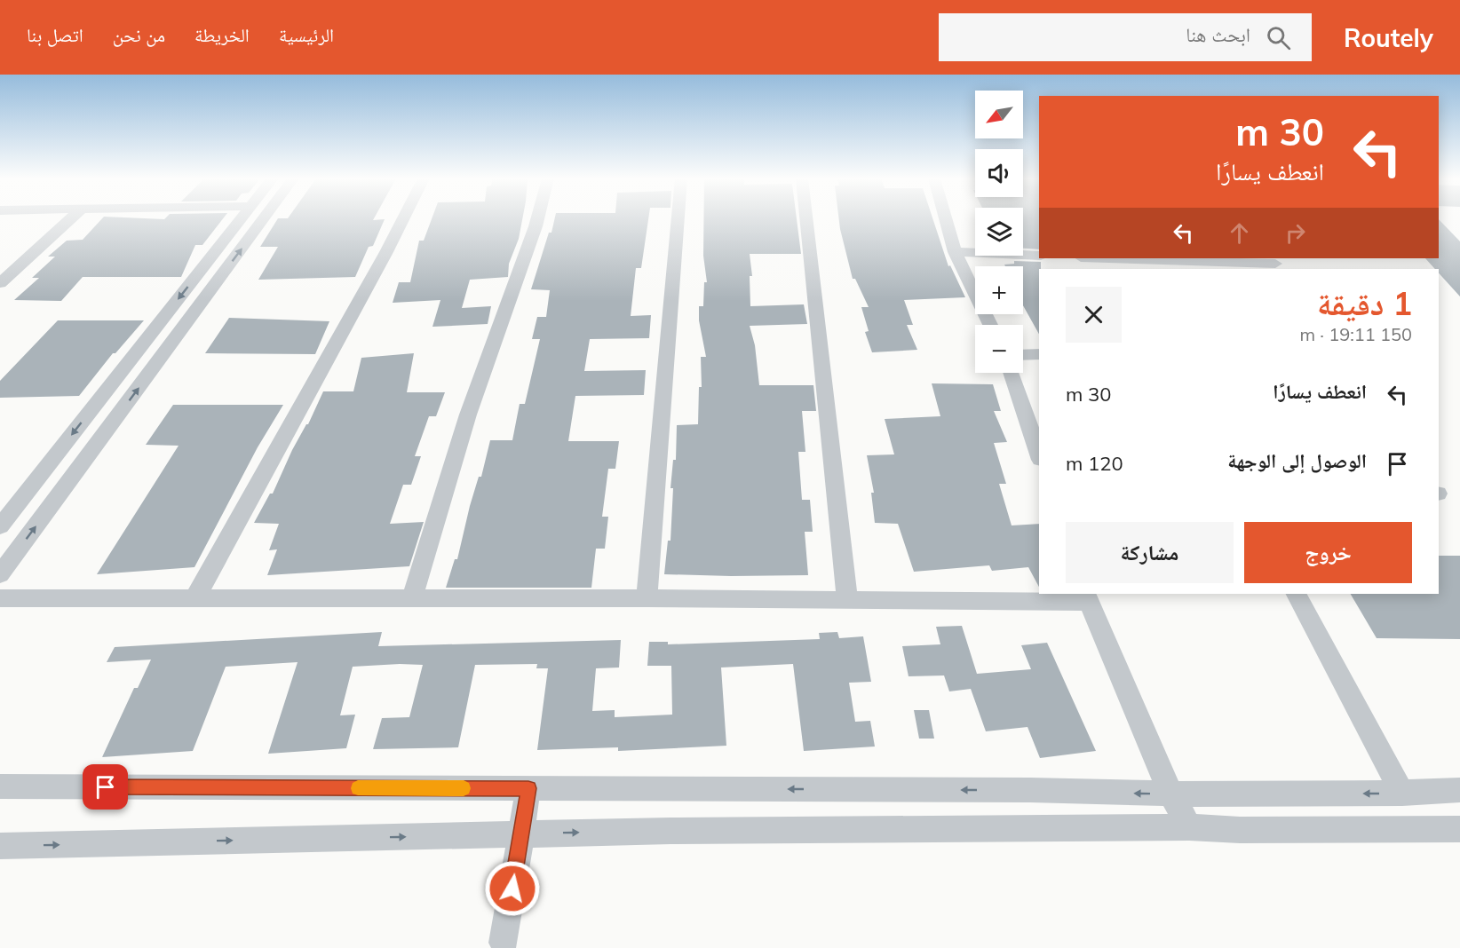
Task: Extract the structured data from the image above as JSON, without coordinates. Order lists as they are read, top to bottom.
{
  "north": "bottom left",
  "page": {
    "header": "Routely",
    "search": "ابحث هنا",
    "nav": [
      "الرئيسية",
      "الخريطة",
      "من نحن",
      "اتصل بنا"
    ],
    "map_buttons": ["+", "−"],
    "turn": ["30 m", "انعطف يسارًا"],
    "heading": ["1 دقيقة", "150 m · 19:11"],
    "list": [
      {
        "name": "انعطف يسارًا",
        "value": "30 m"
      },
      {
        "name": "الوصول إلى الوجهة",
        "value": "120 m"
      }
    ],
    "buttons": ["خروج", "مشاركة"]
  }
}
